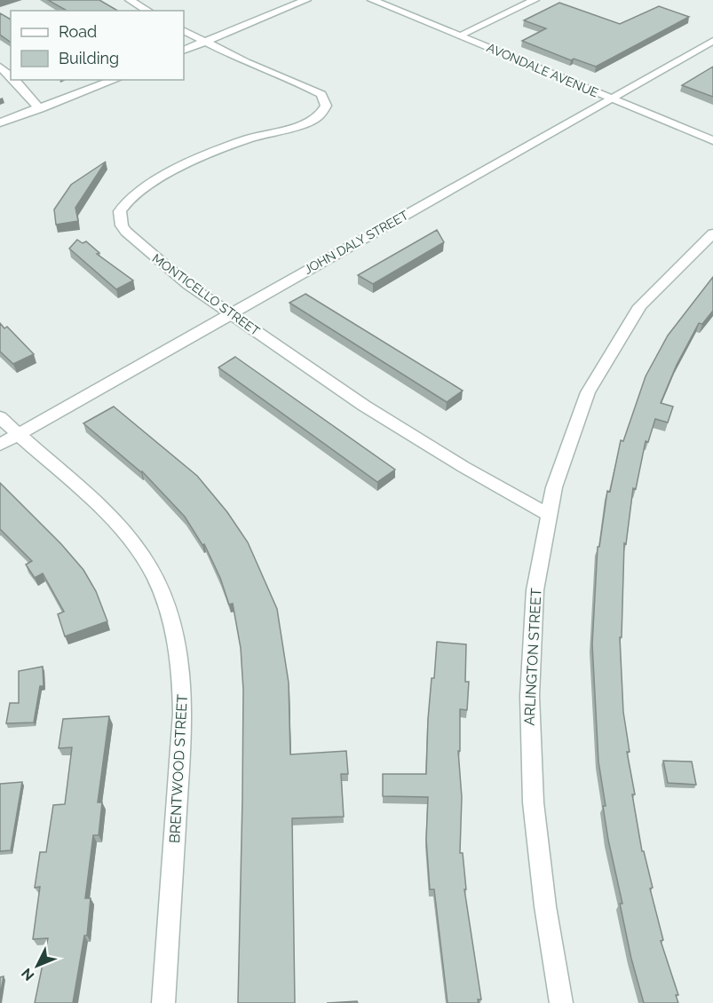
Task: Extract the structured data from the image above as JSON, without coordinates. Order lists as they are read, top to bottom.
{
  "streets": {
    "street": [
      "AVONDALE AVENUE",
      "JOHN DALY STREET",
      "MONTICELLO STREET",
      "ARLINGTON STREET",
      "BRENTWOOD STREET"
    ]
  },
  "crossings": [
    ["AVONDALE AVENUE", "JOHN DALY STREET"],
    ["JOHN DALY STREET", "MONTICELLO STREET"],
    ["JOHN DALY STREET", "BRENTWOOD STREET"],
    ["MONTICELLO STREET", "ARLINGTON STREET"]
  ],
  "legend": ["Road", "Building"],
  "north": "bottom left"
}
